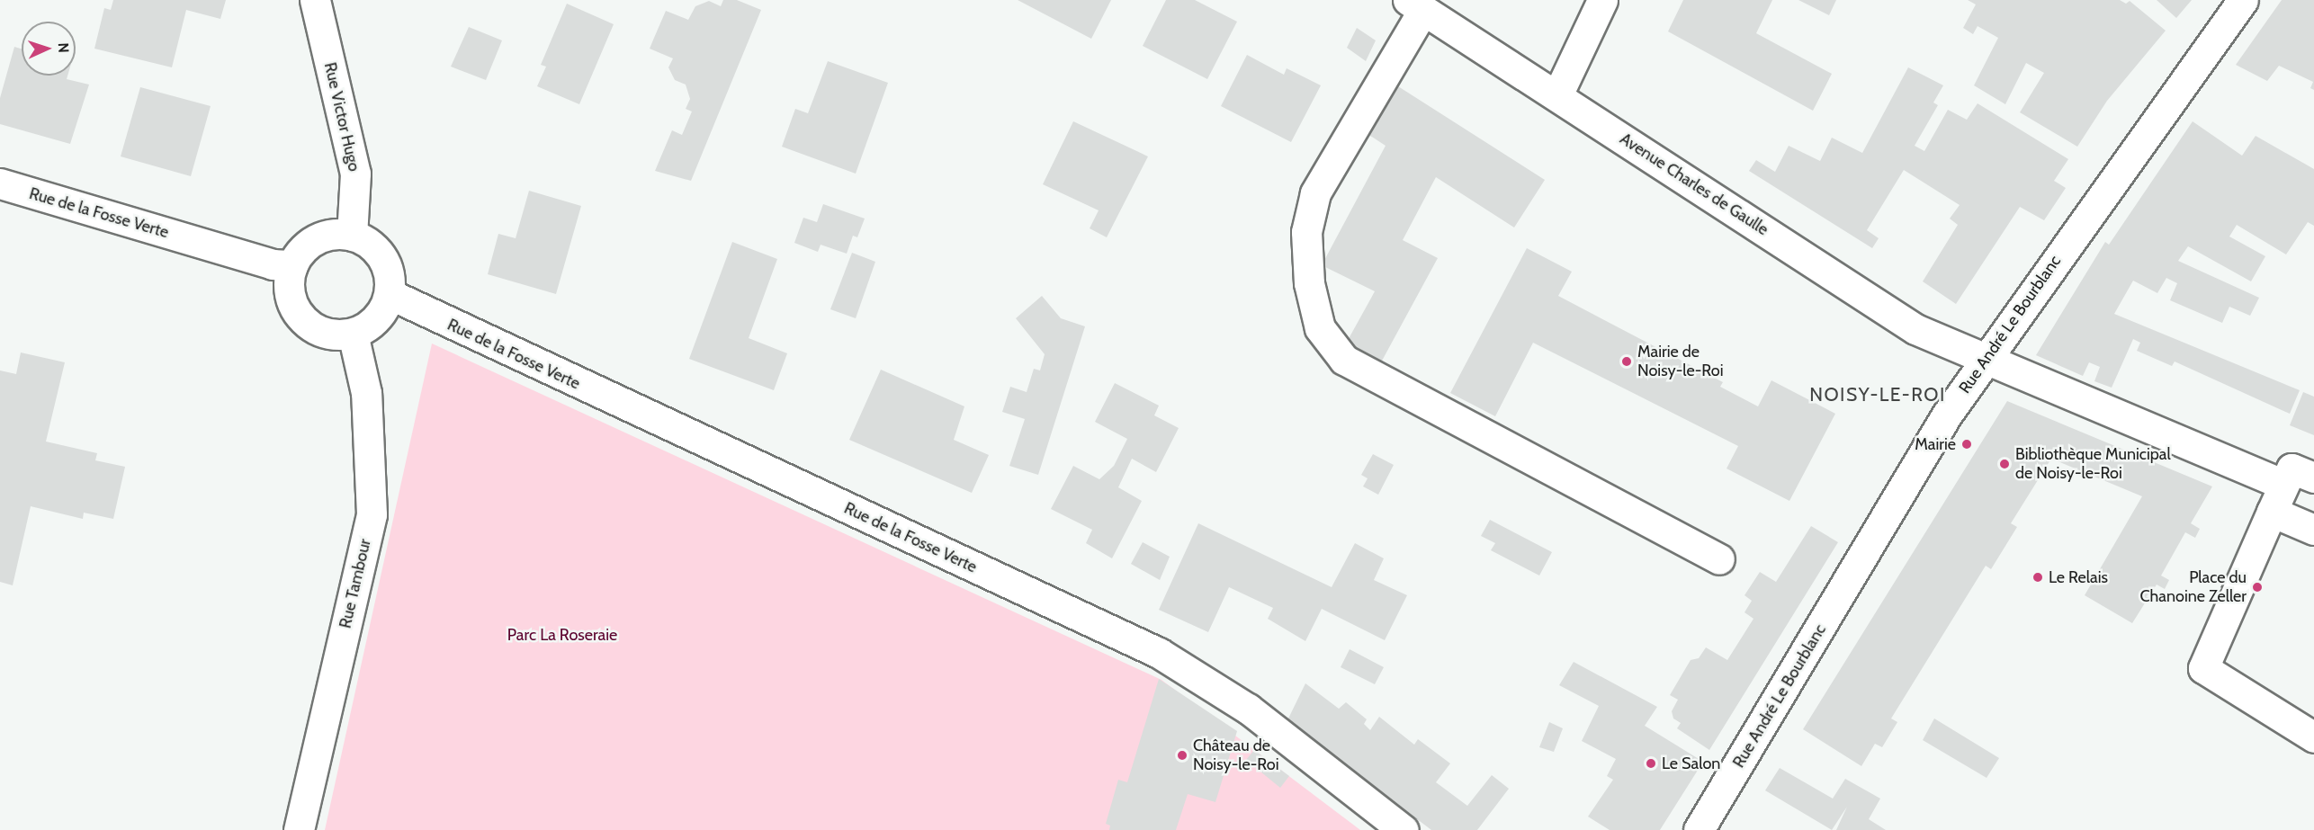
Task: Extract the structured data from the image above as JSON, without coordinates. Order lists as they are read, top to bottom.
{
  "streets": {
    "street": [
      "Rue Victor Hugo",
      "Avenue Charles de Gaulle",
      "Rue de la Fosse Verte",
      "Rue André Le Bourblanc",
      "Rue Tambour"
    ]
  },
  "crossings": [
    ["Rue Victor Hugo", "Rue de la Fosse Verte"],
    ["Rue Victor Hugo", "Rue Tambour"],
    ["Avenue Charles de Gaulle", "Rue André Le Bourblanc"],
    ["Rue de la Fosse Verte", "Rue Tambour"]
  ],
  "districts": ["NOISY-LE-ROI"],
  "parks": ["Parc La Roseraie"],
  "places": [
    "Mairie de Noisy-le-Roi",
    "Mairie",
    "Bibliothèque Municipal de Noisy-le-Roi",
    "Le Relais",
    "Place du Chanoine Zeller",
    "Château de Noisy-le-Roi",
    "Le Salon"
  ],
  "north": "right"
}
